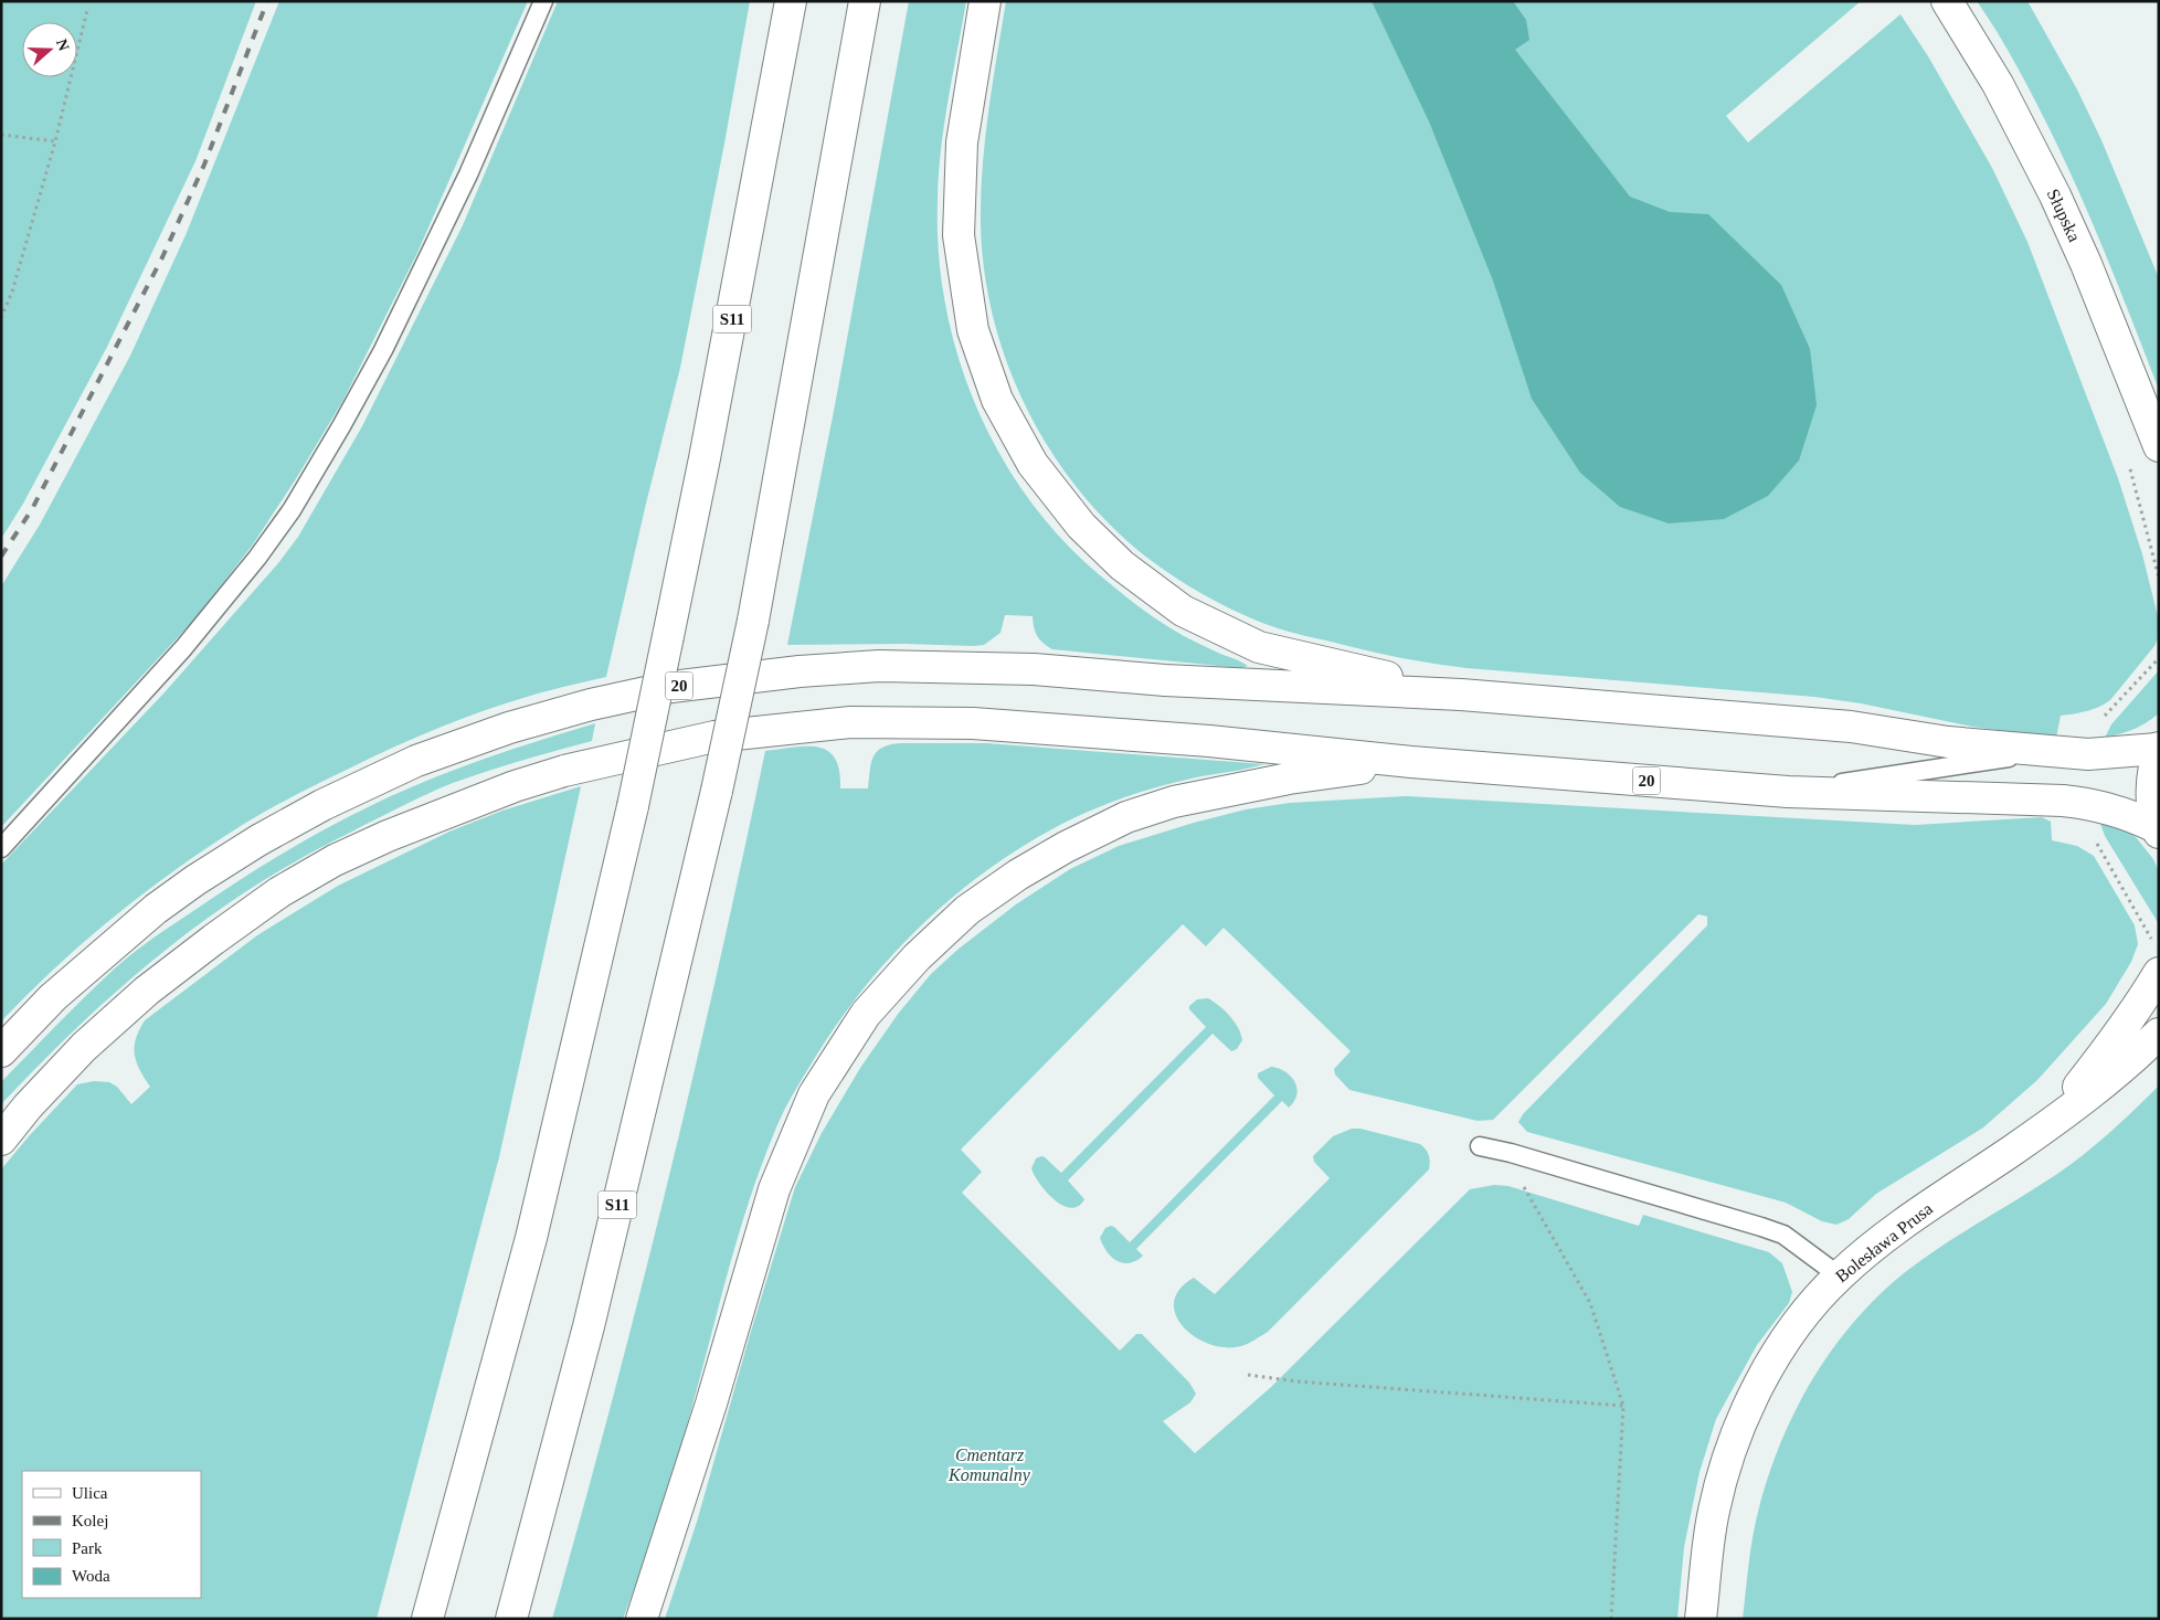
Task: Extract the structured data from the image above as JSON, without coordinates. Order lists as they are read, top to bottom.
{
  "streets": {
    "main road": [
      "Słupska",
      "S11",
      "20",
      "Bolesława Prusa"
    ]
  },
  "parks": ["Cmentarz Komunalny"],
  "legend": [
    "Ulica",
    "Kolej",
    "Park",
    "Woda"
  ],
  "north": "right"
}
